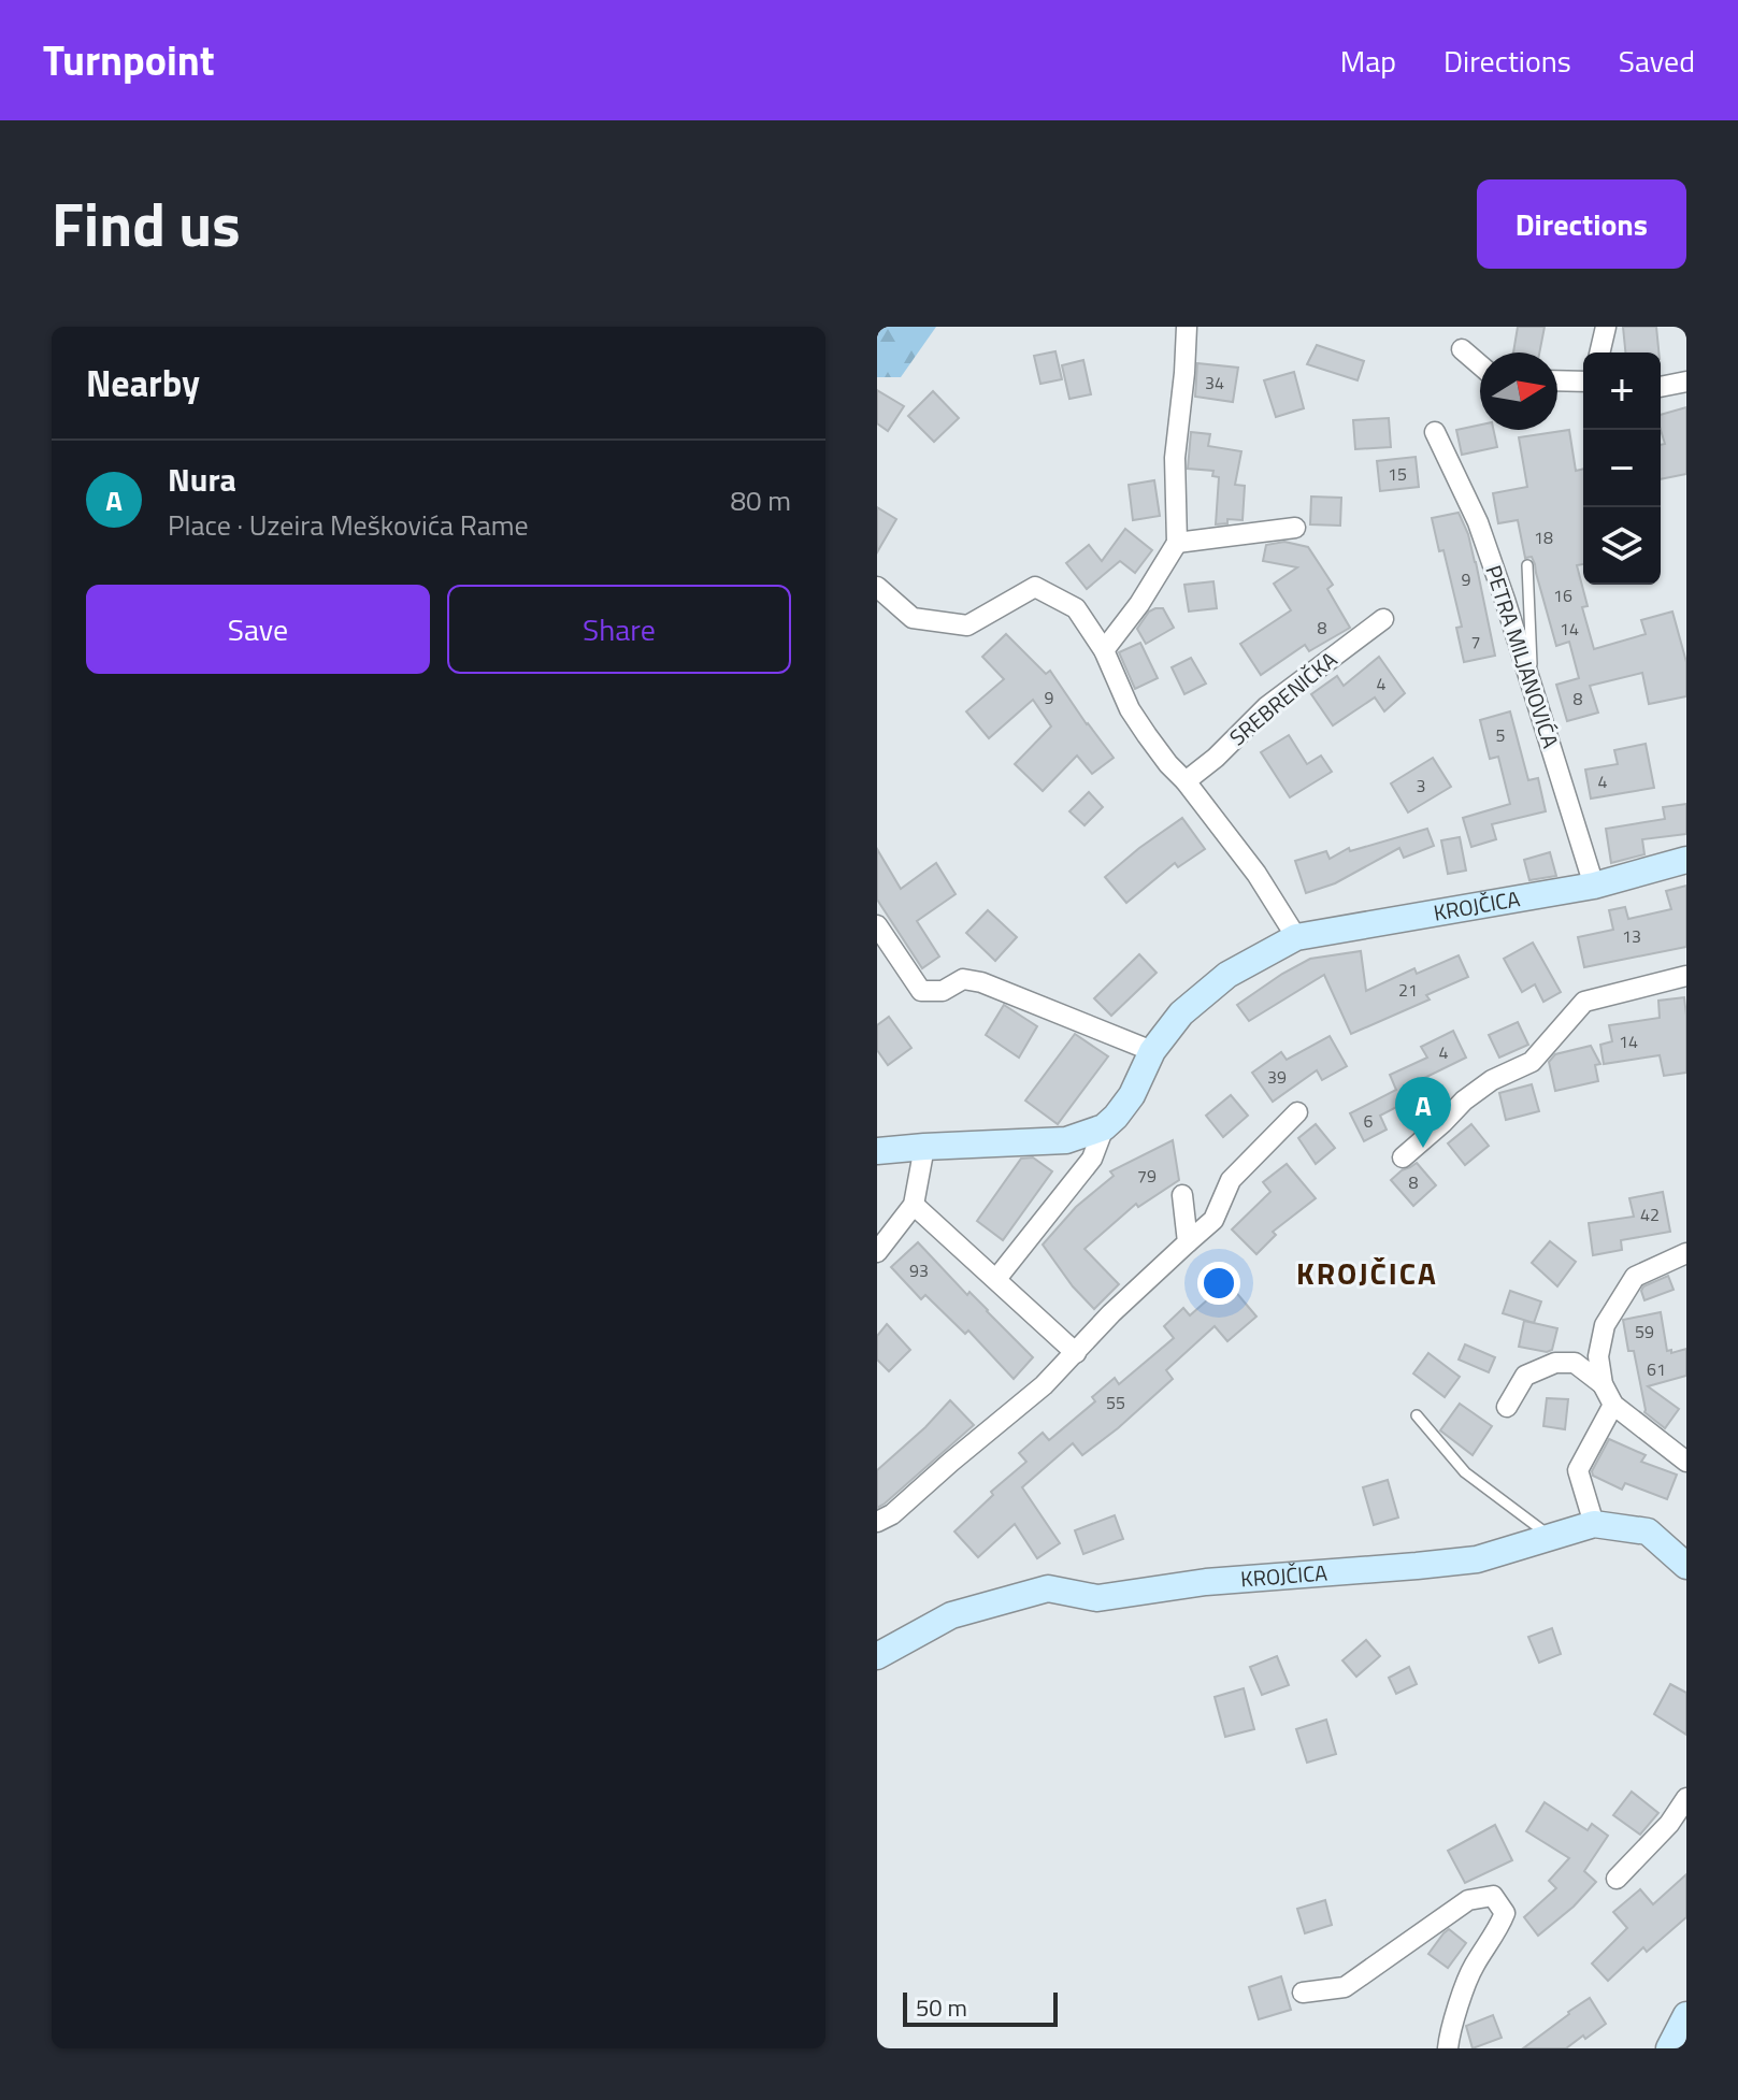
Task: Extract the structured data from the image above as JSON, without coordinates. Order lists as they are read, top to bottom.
{
  "streets": {
    "main road": ["KROJČICA"],
    "street": ["PETRA MILJANOVIĆA", "SREBRENIČKA"]
  },
  "crossings": [
    ["PETRA MILJANOVIĆA", "KROJČICA"]
  ],
  "districts": ["KROJČICA"],
  "house_numbers": [
    "34",
    "15",
    "18",
    "9",
    "16",
    "8",
    "14",
    "7",
    "4",
    "9",
    "8",
    "5",
    "4",
    "3",
    "13",
    "21",
    "14",
    "4",
    "39",
    "6",
    "79",
    "8",
    "42",
    "93",
    "59",
    "61",
    "55"
  ],
  "scale_bar": "50 m",
  "north": "right",
  "page": {
    "header": "Turnpoint",
    "nav": ["Map", "Directions", "Saved"],
    "title": "Find us",
    "buttons": [
      "Directions",
      ["Save", "Share"]
    ],
    "heading": "Nearby",
    "map_buttons": ["+", "−"],
    "list": [
      {
        "mark": "A",
        "name": "Nura",
        "note": "Place · Uzeira Meškovića Rame",
        "value": "80 m"
      }
    ],
    "pins": "A",
    "scale": "50 m"
  }
}
